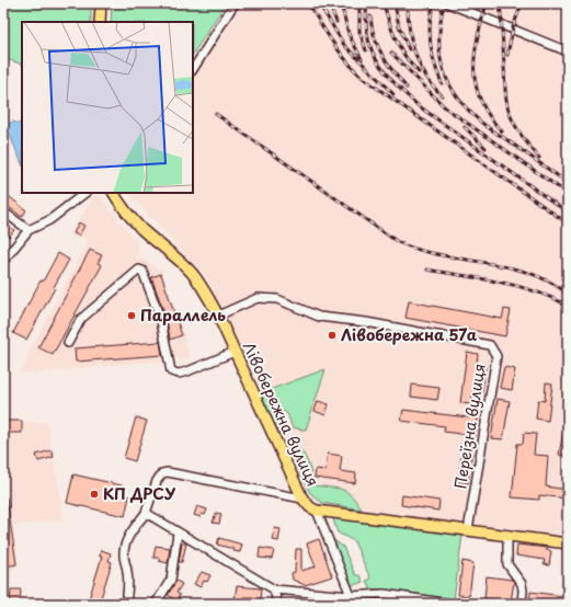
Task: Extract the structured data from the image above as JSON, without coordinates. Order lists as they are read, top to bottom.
{
  "streets": {
    "main road": ["Лівобережна вулиця"],
    "street": ["Переїзна вулиця"]
  },
  "crossings": [
    ["Лівобережна вулиця", "Переїзна вулиця"]
  ],
  "places": ["Параллель", "Лівобережна 57а", "КП ДРСУ"]
}
